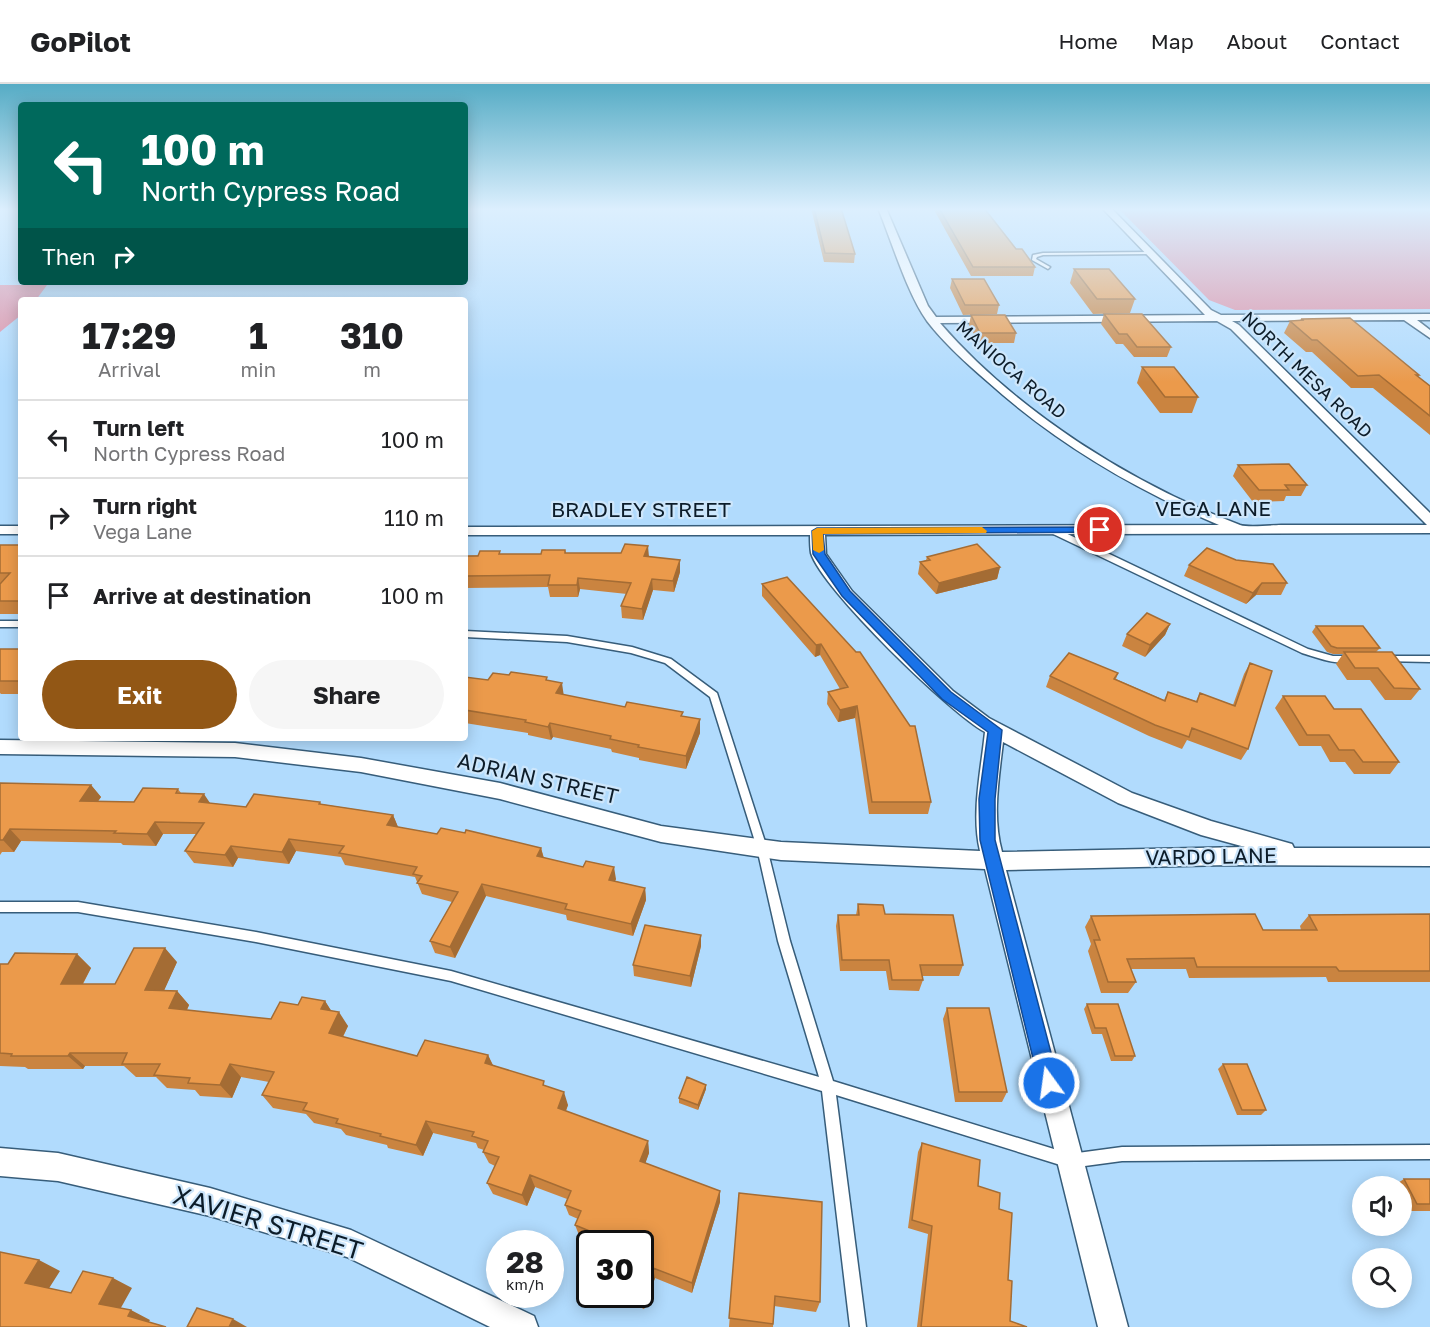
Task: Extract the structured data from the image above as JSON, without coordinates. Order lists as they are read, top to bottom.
{
  "streets": {
    "street": [
      "MANIOCA ROAD",
      "NORTH MESA ROAD",
      "VEGA LANE",
      "BRADLEY STREET",
      "ADRIAN STREET",
      "VARDO LANE",
      "XAVIER STREET"
    ]
  },
  "crossings": [
    ["MANIOCA ROAD", "VEGA LANE"],
    ["VEGA LANE", "BRADLEY STREET"],
    ["ADRIAN STREET", "VARDO LANE"]
  ],
  "page": {
    "header": "GoPilot",
    "nav": [
      "Home",
      "Map",
      "About",
      "Contact"
    ],
    "turn": ["100 m", "North Cypress Road"],
    "then": "Then",
    "eta": [
      "17:29",
      "Arrival",
      "1",
      "min",
      "310",
      "m"
    ],
    "list": [
      {
        "name": "Turn left",
        "note": "North Cypress Road",
        "value": "100 m"
      },
      {
        "name": "Turn right",
        "note": "Vega Lane",
        "value": "110 m"
      },
      {
        "name": "Arrive at destination",
        "value": "100 m"
      }
    ],
    "buttons": ["Exit", "Share"],
    "speed": "28 km/h",
    "limit": "30"
  }
}
